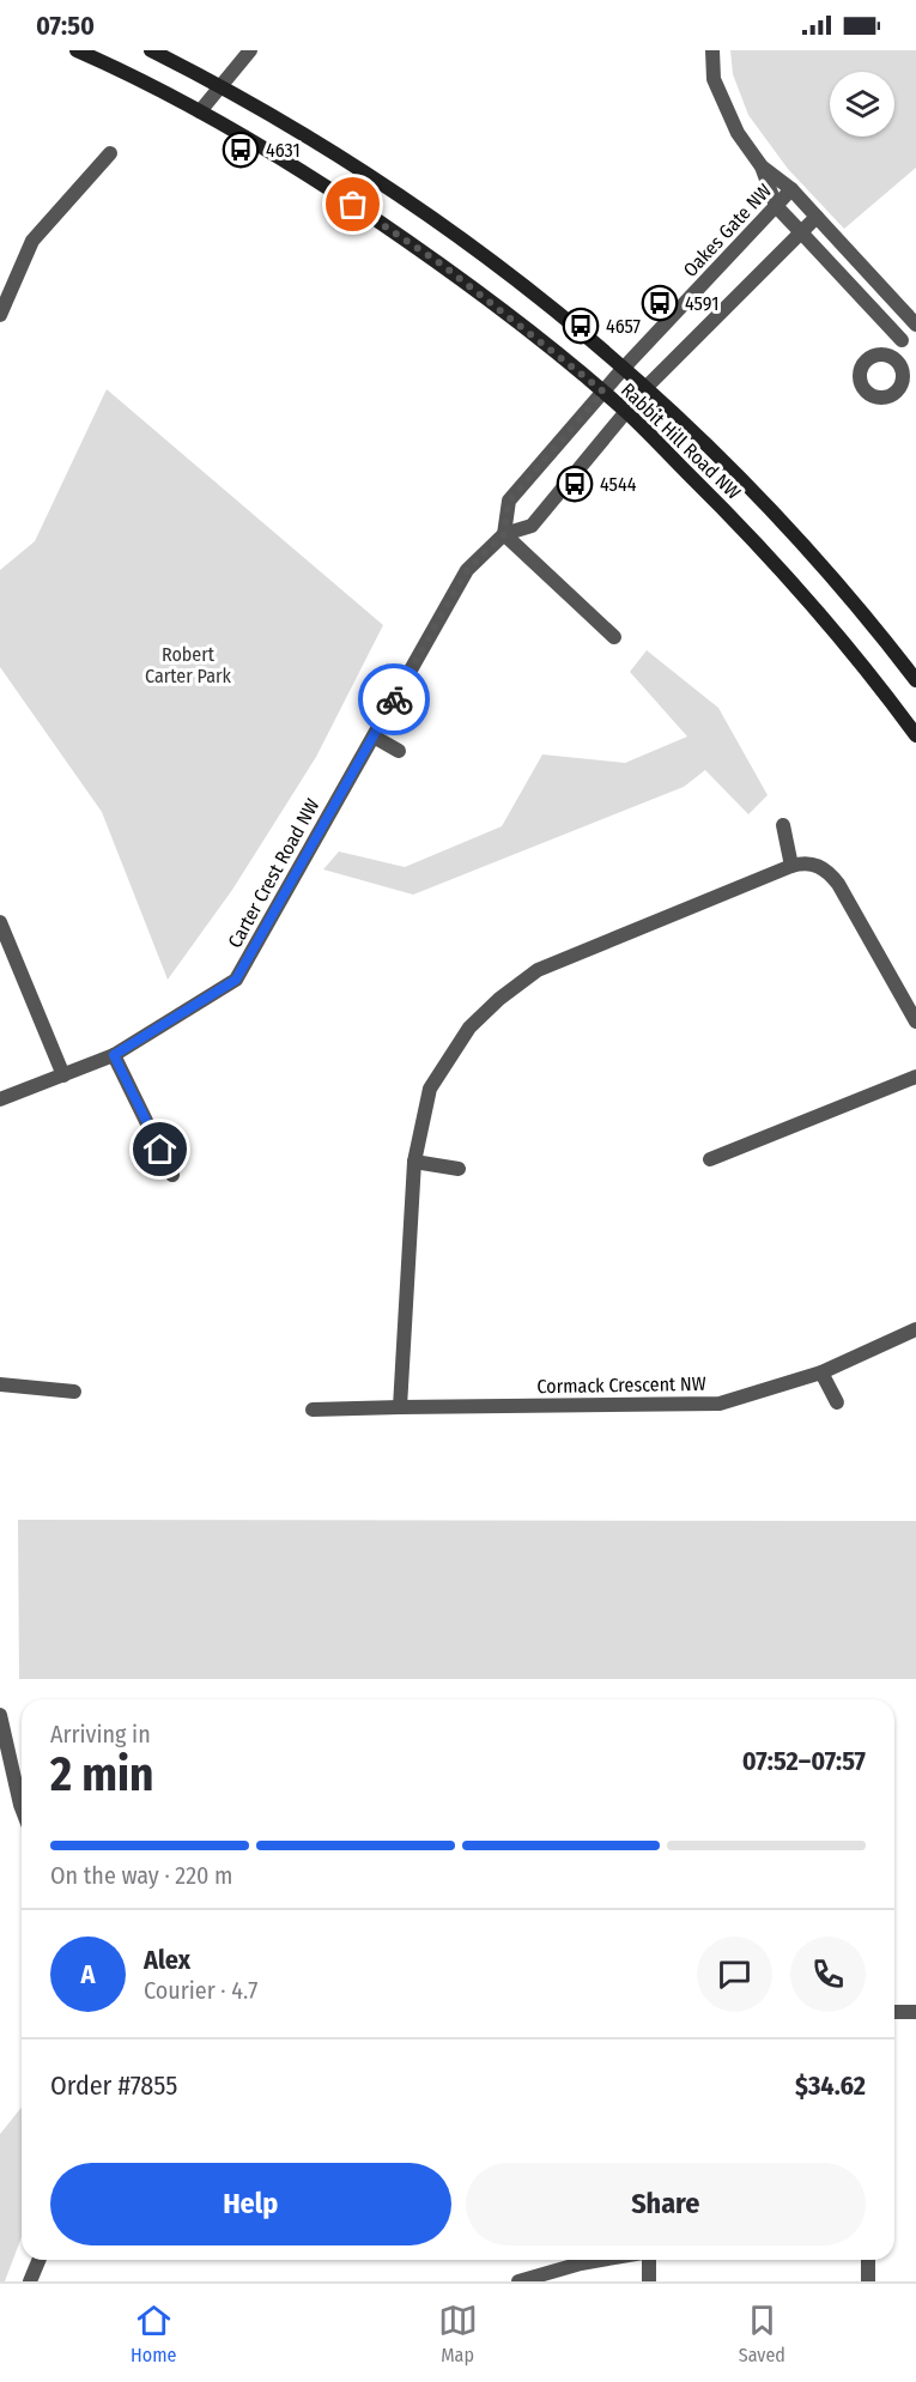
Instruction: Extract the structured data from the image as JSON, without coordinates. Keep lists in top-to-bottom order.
{
  "streets": {
    "main road": ["Rabbit Hill Road NW"],
    "street": ["Oakes Gate NW", "Carter Crest Road NW", "Cormack Crescent NW"]
  },
  "crossings": [
    ["Oakes Gate NW", "Rabbit Hill Road NW"],
    ["Rabbit Hill Road NW", "Carter Crest Road NW"]
  ],
  "parks": ["Robert Carter Park"],
  "places": {
    "bus stop": [
      "4631",
      "4591",
      "4657",
      "4544"
    ]
  },
  "page": {
    "status": "07:50",
    "heading": ["2 min", "Arriving in", "07:52–07:57"],
    "panel": [
      "Alex",
      "Courier · 4.7",
      "Order #7855",
      "$34.62"
    ],
    "bar": "On the way · 220 m",
    "round": "A",
    "buttons": ["Help", "Share"],
    "tabs": ["Home", "Map", "Saved"]
  }
}
